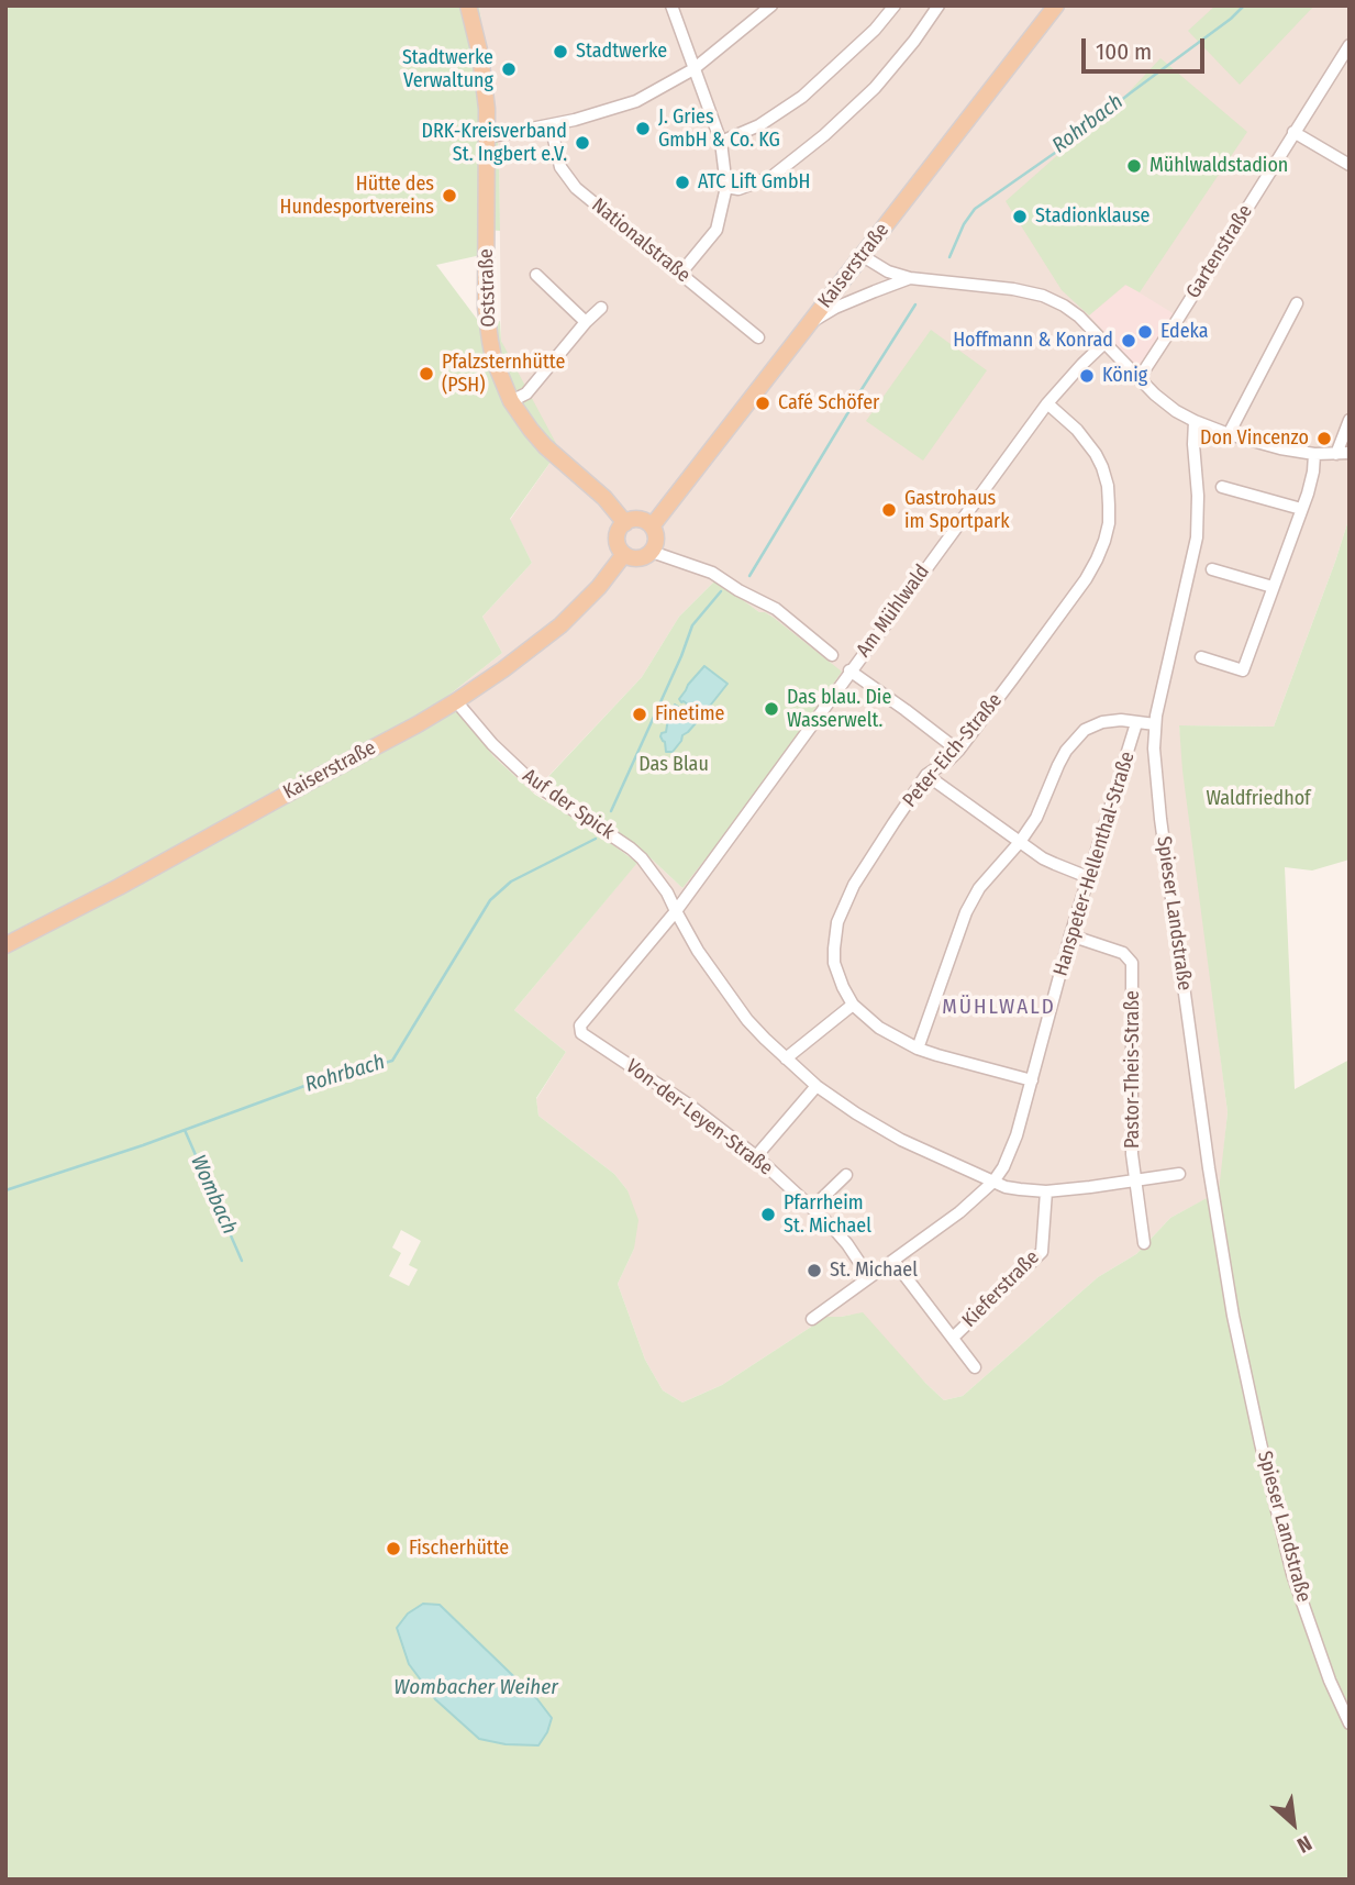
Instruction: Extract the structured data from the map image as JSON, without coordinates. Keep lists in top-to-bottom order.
{
  "streets": {
    "main road": ["Kaiserstraße", "Oststraße"],
    "street": [
      "Nationalstraße",
      "Gartenstraße",
      "Am Mühlwald",
      "Peter-Eich-Straße",
      "Auf der Spick",
      "Hanspeter-Hellenthal-Straße",
      "Spieser Landstraße",
      "Pastor-Theis-Straße",
      "Von-der-Leyen-Straße",
      "Kieferstraße"
    ]
  },
  "crossings": [
    ["Kaiserstraße", "Oststraße"],
    ["Kaiserstraße", "Auf der Spick"],
    ["Am Mühlwald", "Peter-Eich-Straße"],
    ["Am Mühlwald", "Auf der Spick"],
    ["Am Mühlwald", "Von-der-Leyen-Straße"],
    ["Peter-Eich-Straße", "Hanspeter-Hellenthal-Straße"],
    ["Auf der Spick", "Hanspeter-Hellenthal-Straße"],
    ["Auf der Spick", "Pastor-Theis-Straße"],
    ["Auf der Spick", "Kieferstraße"],
    ["Hanspeter-Hellenthal-Straße", "Pastor-Theis-Straße"],
    ["Hanspeter-Hellenthal-Straße", "Von-der-Leyen-Straße"]
  ],
  "districts": ["MÜHLWALD"],
  "water": ["Rohrbach", "Wombach", "Wombacher Weiher"],
  "parks": ["Das Blau", "Waldfriedhof"],
  "places": [
    "Stadtwerke",
    "Stadtwerke Verwaltung",
    "J. Gries GmbH & Co. KG",
    "DRK-Kreisverband St. Ingbert e.V.",
    "Mühlwaldstadion",
    "ATC Lift GmbH",
    "Hütte des Hundesportvereins",
    "Stadionklause",
    "Edeka",
    "Hoffmann & Konrad",
    "Pfalzsternhütte (PSH)",
    "König",
    "Café Schöfer",
    "Don Vincenzo",
    "Gastrohaus im Sportpark",
    "Das blau. Die Wasserwelt.",
    "Finetime",
    "Pfarrheim St. Michael",
    "St. Michael",
    "Fischerhütte"
  ],
  "scale_bar": "100 m",
  "north": "bottom right"
}
